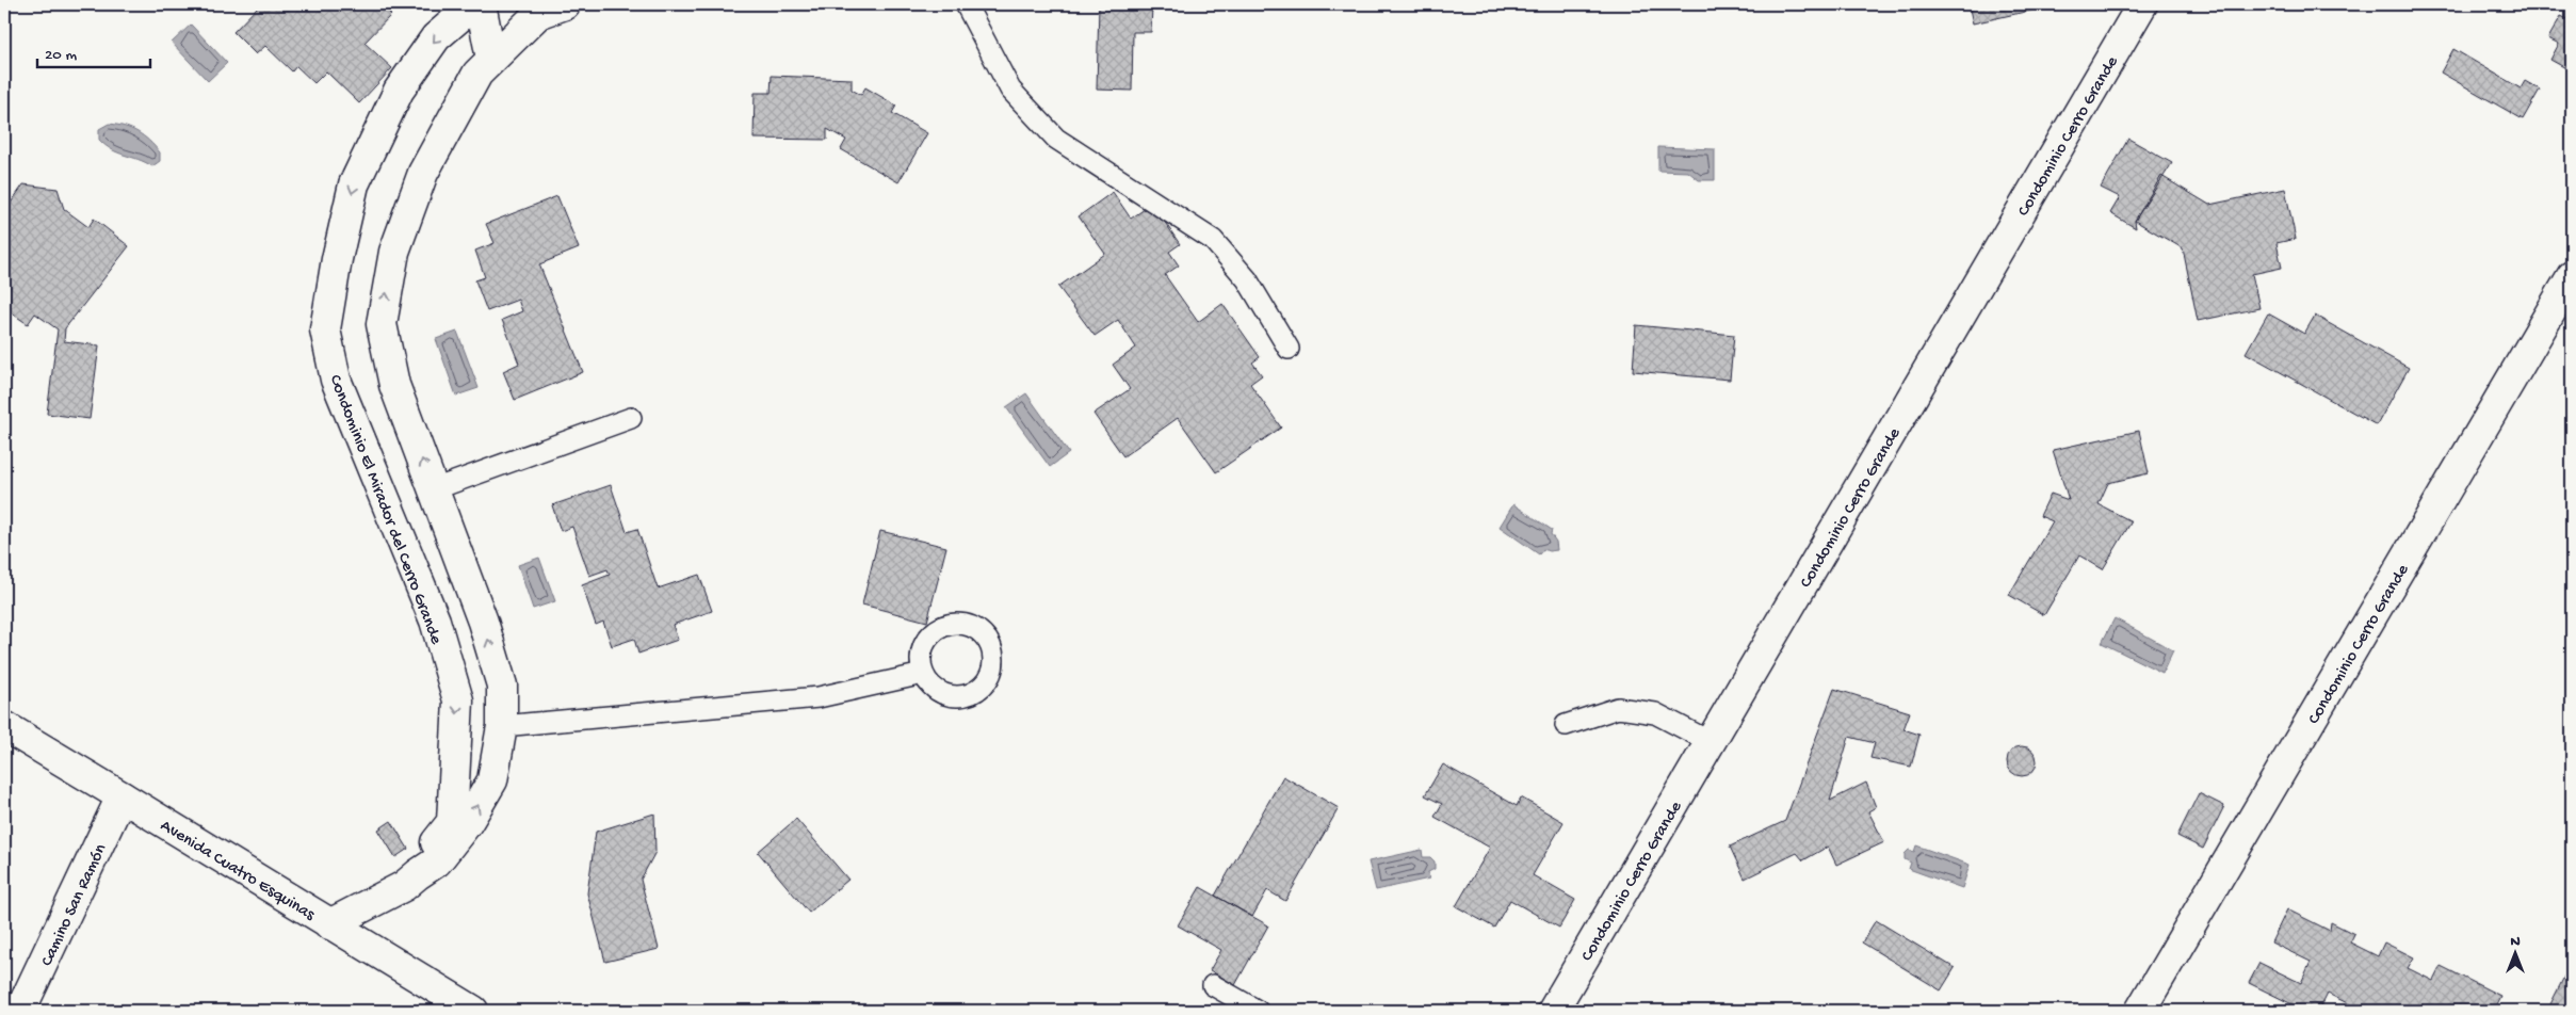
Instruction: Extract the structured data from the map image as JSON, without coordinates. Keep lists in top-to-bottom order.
{
  "streets": {
    "street": [
      "Condominio Cerro Grande",
      "Condominio El Mirador del Cerro Grande",
      "Avenida Cuatro Esquinas",
      "Camino San Ramón"
    ]
  },
  "crossings": [
    ["Condominio El Mirador del Cerro Grande", "Avenida Cuatro Esquinas"],
    ["Avenida Cuatro Esquinas", "Camino San Ramón"]
  ],
  "scale_bar": "20 m",
  "north": "top"
}
